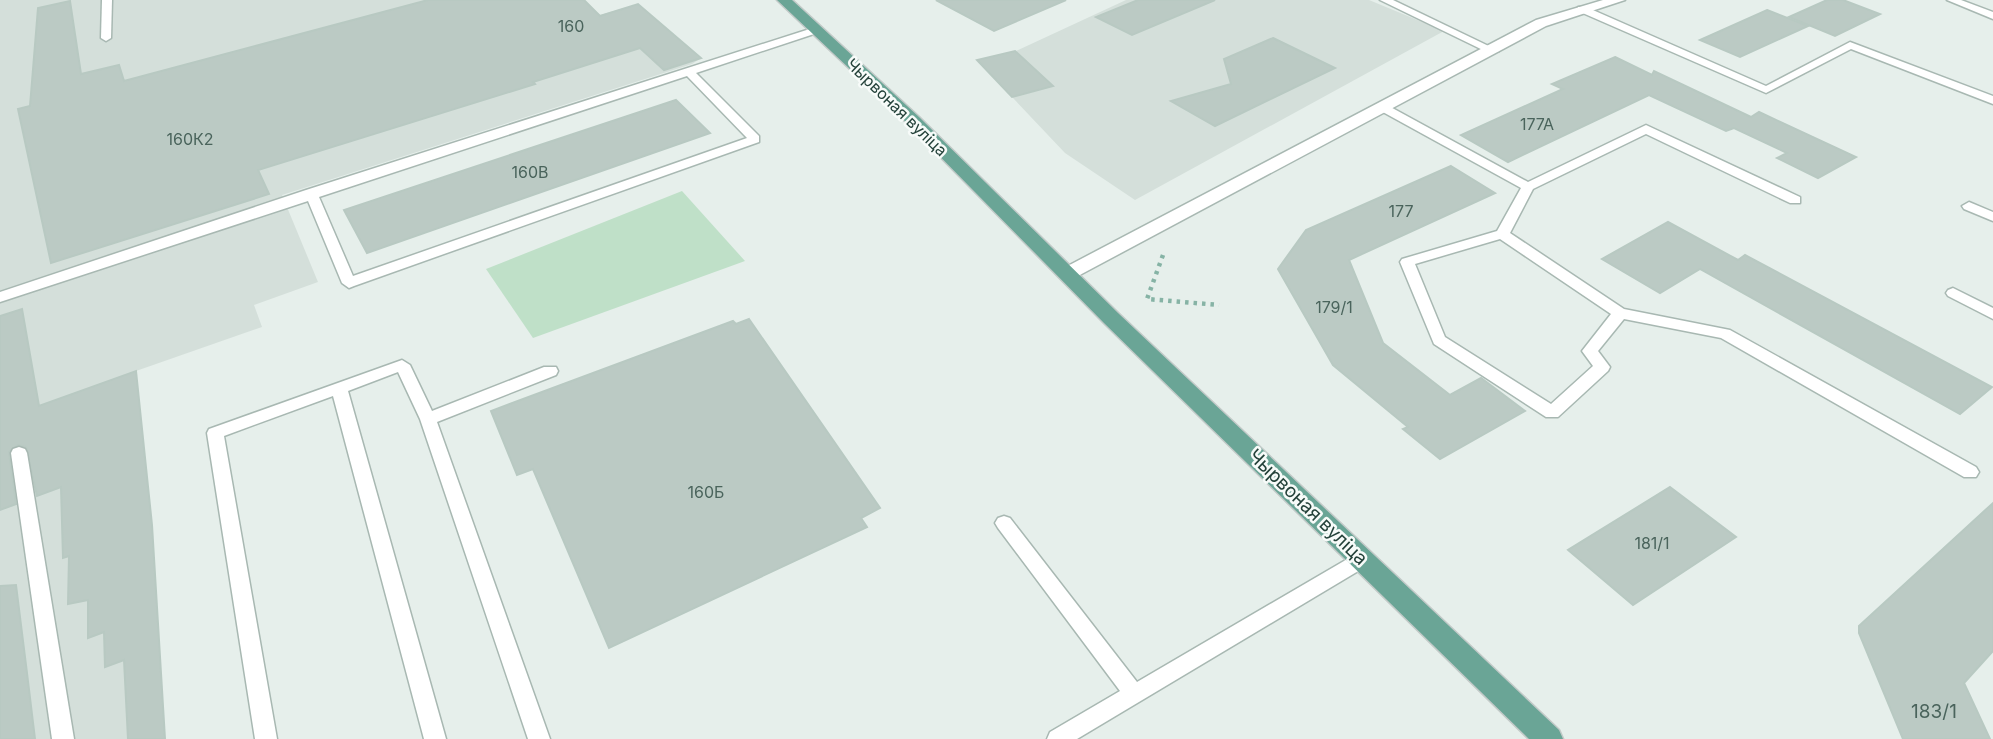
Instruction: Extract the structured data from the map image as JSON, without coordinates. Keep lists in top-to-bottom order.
{
  "streets": {
    "main road": ["Чырвоная вуліца"]
  },
  "house_numbers": [
    "160",
    "177А",
    "160К2",
    "160В",
    "177",
    "179/1",
    "160Б",
    "181/1",
    "183/1"
  ]
}
